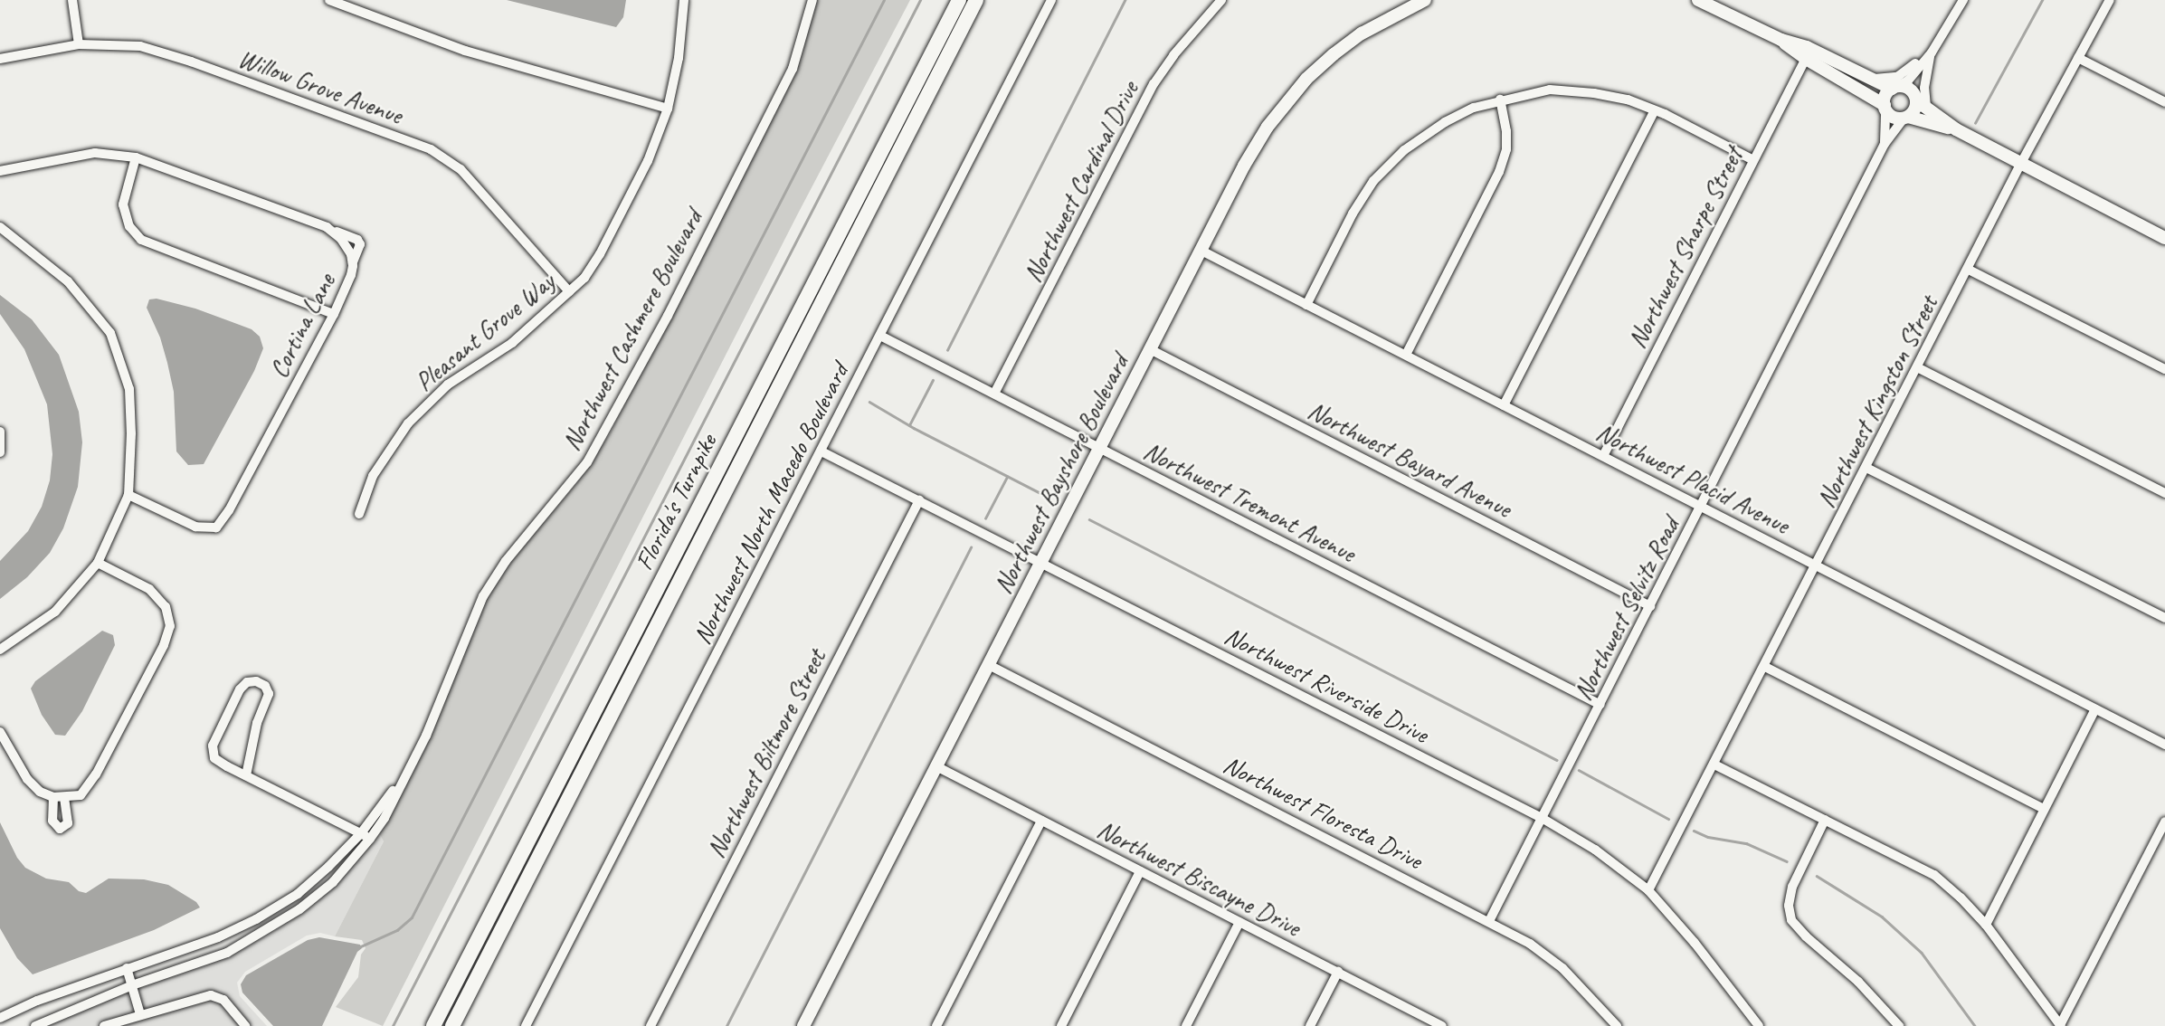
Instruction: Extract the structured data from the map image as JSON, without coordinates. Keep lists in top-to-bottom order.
{
  "streets": {
    "highway": ["Florida's Turnpike"],
    "main road": ["Northwest Bayshore Boulevard"],
    "street": [
      "Willow Grove Avenue",
      "Northwest Cardinal Drive",
      "Northwest Sharpe Street",
      "Cortina Lane",
      "Northwest Cashmere Boulevard",
      "Pleasant Grove Way",
      "Northwest Kingston Street",
      "Northwest Bayard Avenue",
      "Northwest Placid Avenue",
      "Northwest Tremont Avenue",
      "Northwest North Macedo Boulevard",
      "Northwest Selvitz Road",
      "Northwest Riverside Drive",
      "Northwest Biltmore Street",
      "Northwest Floresta Drive",
      "Northwest Biscayne Drive"
    ]
  },
  "crossings": [
    ["Willow Grove Avenue", "Pleasant Grove Way"],
    ["Northwest Cardinal Drive", "Northwest Tremont Avenue"],
    ["Northwest Sharpe Street", "Northwest Placid Avenue"],
    ["Northwest Kingston Street", "Northwest Placid Avenue"],
    ["Northwest Kingston Street", "Northwest Riverside Drive"],
    ["Northwest Bayard Avenue", "Northwest Bayshore Boulevard"],
    ["Northwest Bayard Avenue", "Northwest Selvitz Road"],
    ["Northwest Bayshore Boulevard", "Northwest Placid Avenue"],
    ["Northwest Bayshore Boulevard", "Northwest Tremont Avenue"],
    ["Northwest Bayshore Boulevard", "Northwest Riverside Drive"],
    ["Northwest Bayshore Boulevard", "Northwest Floresta Drive"],
    ["Northwest Bayshore Boulevard", "Northwest Biscayne Drive"],
    ["Northwest Placid Avenue", "Northwest Selvitz Road"],
    ["Northwest Tremont Avenue", "Northwest North Macedo Boulevard"],
    ["Northwest Tremont Avenue", "Northwest Selvitz Road"],
    ["Northwest North Macedo Boulevard", "Northwest Riverside Drive"],
    ["Northwest Selvitz Road", "Northwest Riverside Drive"],
    ["Northwest Selvitz Road", "Northwest Floresta Drive"],
    ["Northwest Riverside Drive", "Northwest Biltmore Street"]
  ]
}
